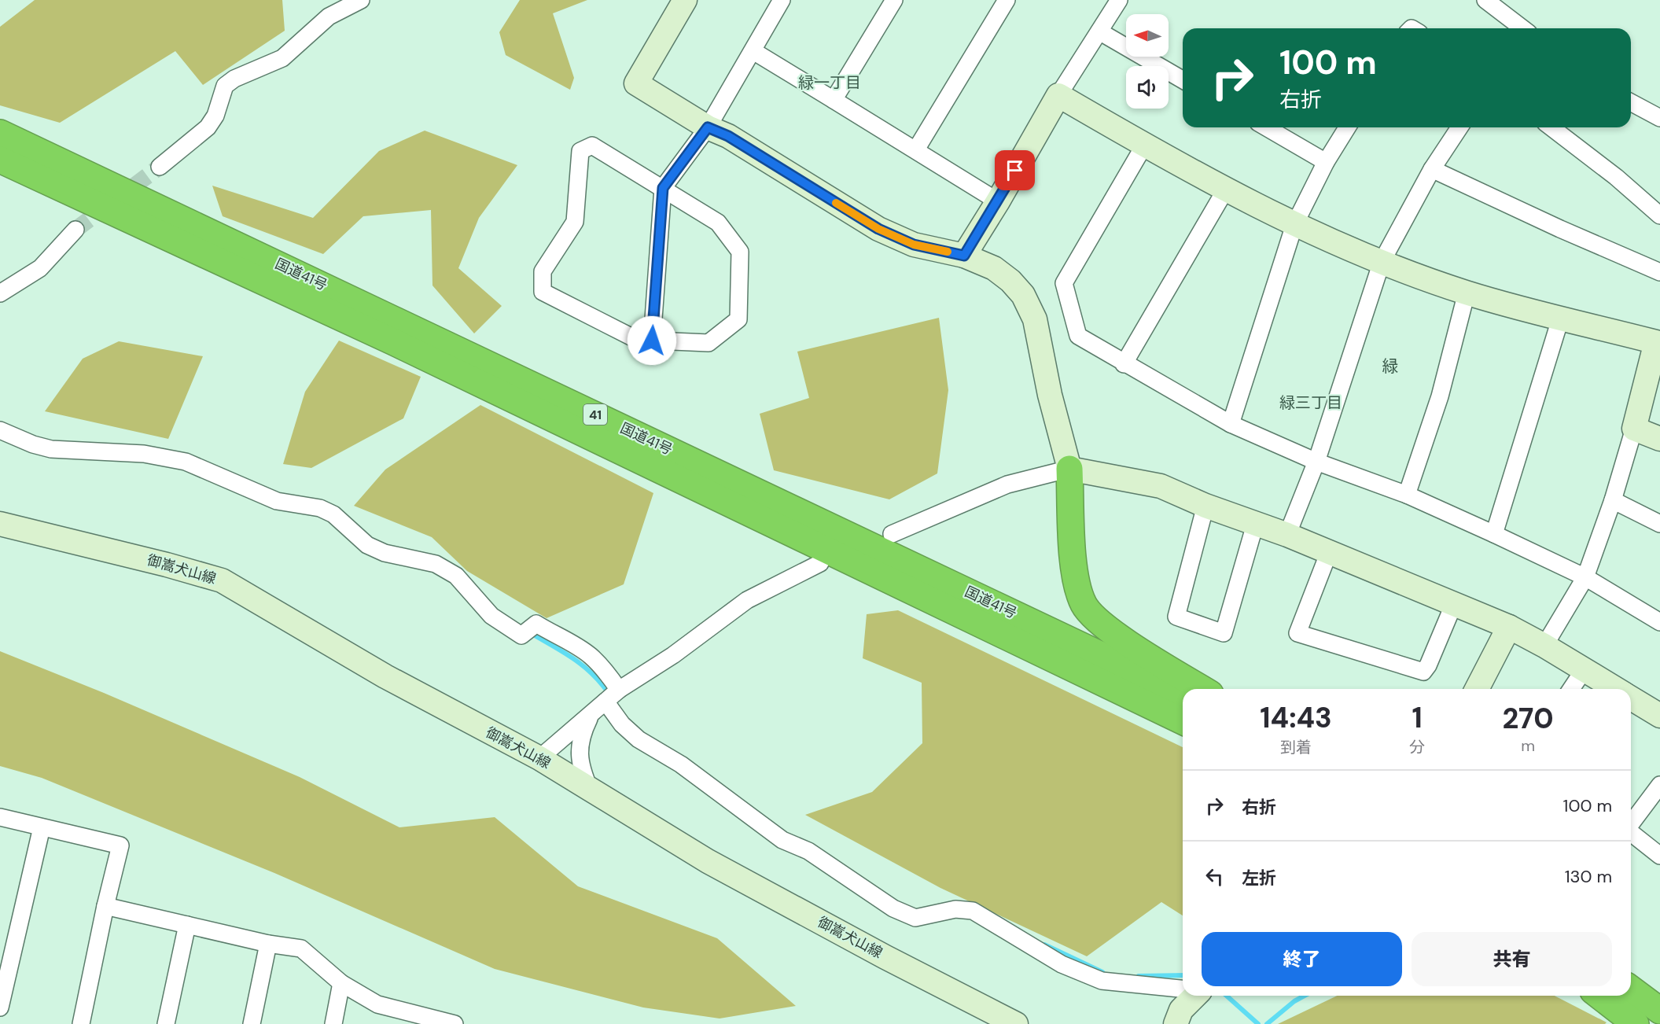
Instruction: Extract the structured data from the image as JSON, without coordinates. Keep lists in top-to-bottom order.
{
  "streets": {
    "highway": ["国道41号", "41"],
    "street": ["御嵩犬山線"]
  },
  "districts": ["緑一丁目", "緑", "緑三丁目"],
  "north": "left",
  "page": {
    "turn": ["100 m", "右折"],
    "eta": [
      "14:43",
      "到着",
      "1",
      "分",
      "270",
      "m"
    ],
    "list": [
      {
        "name": "右折",
        "value": "100 m"
      },
      {
        "name": "左折",
        "value": "130 m"
      }
    ],
    "buttons": ["終了", "共有"]
  }
}
